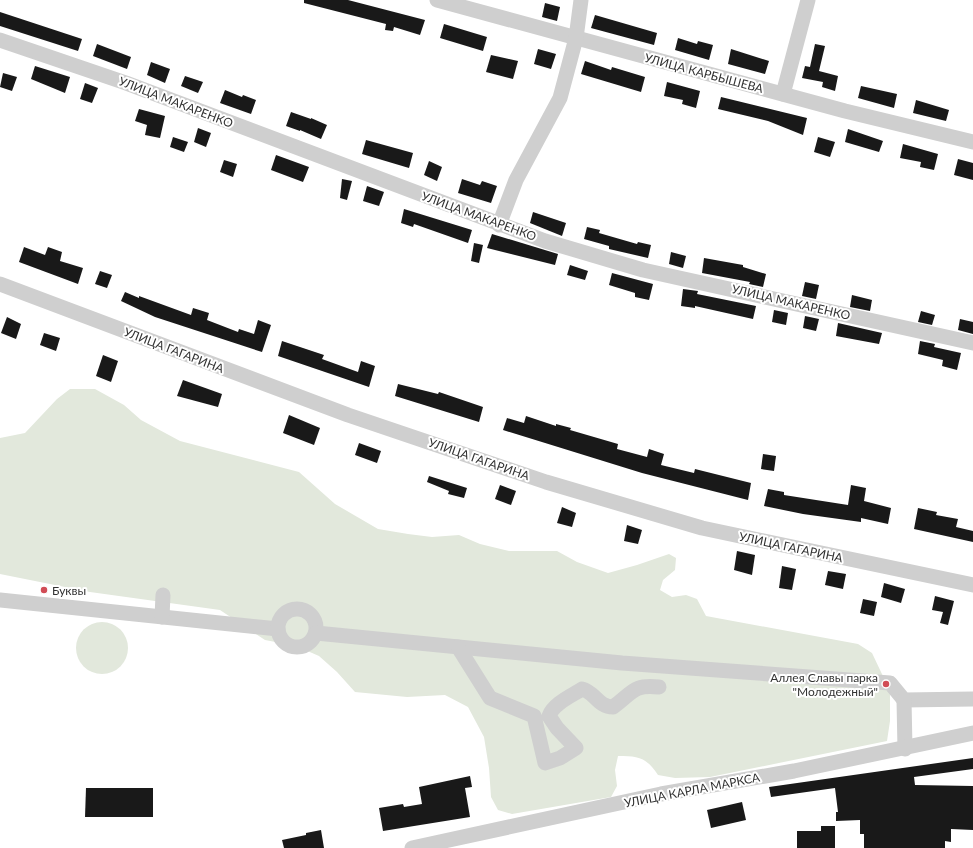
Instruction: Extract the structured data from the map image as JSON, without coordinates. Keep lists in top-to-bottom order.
{
  "streets": {
    "street": [
      "УЛИЦА КАРБЫШЕВА",
      "УЛИЦА МАКАРЕНКО",
      "УЛИЦА ГАГАРИНА",
      "УЛИЦА КАРЛА МАРКСА"
    ]
  },
  "places": ["Буквы", "Аллея Славы парка \"Молодежный\""]
}
